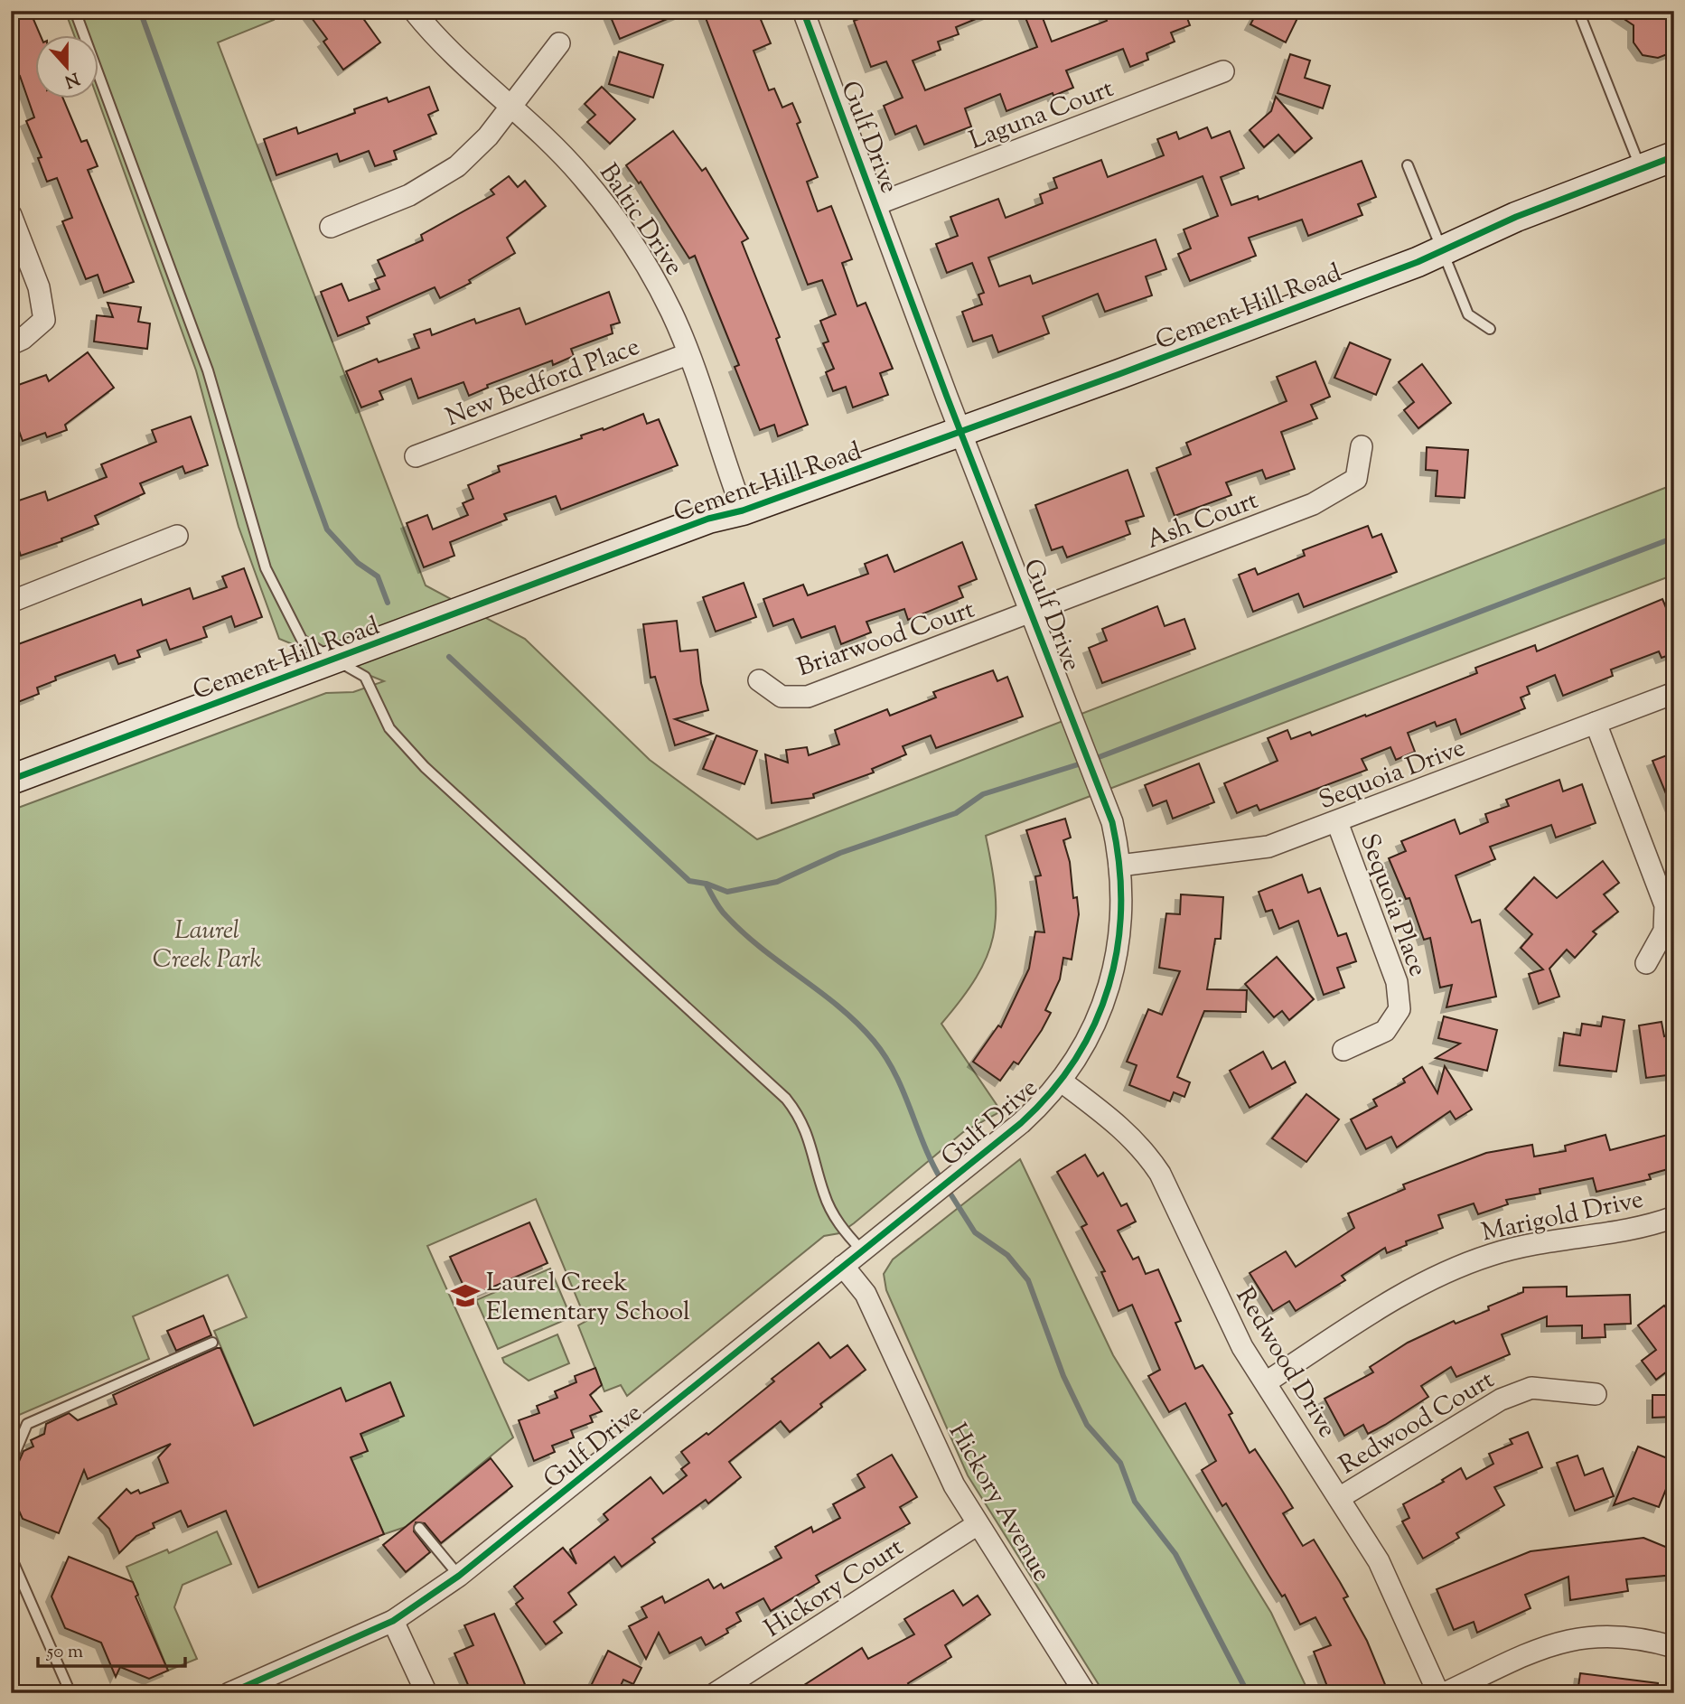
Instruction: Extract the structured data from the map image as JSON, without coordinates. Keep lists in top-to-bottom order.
{
  "streets": {
    "street": [
      "Laguna Court",
      "Gulf Drive",
      "Baltic Drive",
      "Cement Hill Road",
      "New Bedford Place",
      "Ash Court",
      "Briarwood Court",
      "Sequoia Drive",
      "Sequoia Place",
      "Marigold Drive",
      "Redwood Drive",
      "Redwood Court",
      "Hickory Avenue",
      "Hickory Court"
    ]
  },
  "crossings": [
    ["Laguna Court", "Gulf Drive"],
    ["Gulf Drive", "Cement Hill Road"],
    ["Gulf Drive", "Ash Court"],
    ["Gulf Drive", "Briarwood Court"],
    ["Gulf Drive", "Sequoia Drive"],
    ["Gulf Drive", "Redwood Drive"],
    ["Gulf Drive", "Hickory Avenue"],
    ["Baltic Drive", "Cement Hill Road"],
    ["Baltic Drive", "New Bedford Place"],
    ["Ash Court", "Briarwood Court"],
    ["Sequoia Drive", "Sequoia Place"],
    ["Marigold Drive", "Redwood Drive"],
    ["Redwood Drive", "Redwood Court"],
    ["Hickory Avenue", "Hickory Court"]
  ],
  "parks": ["Laurel Creek Park"],
  "places": {
    "school or university": ["Laurel Creek Elementary School"]
  },
  "scale_bar": "50 m",
  "north": "bottom"
}
